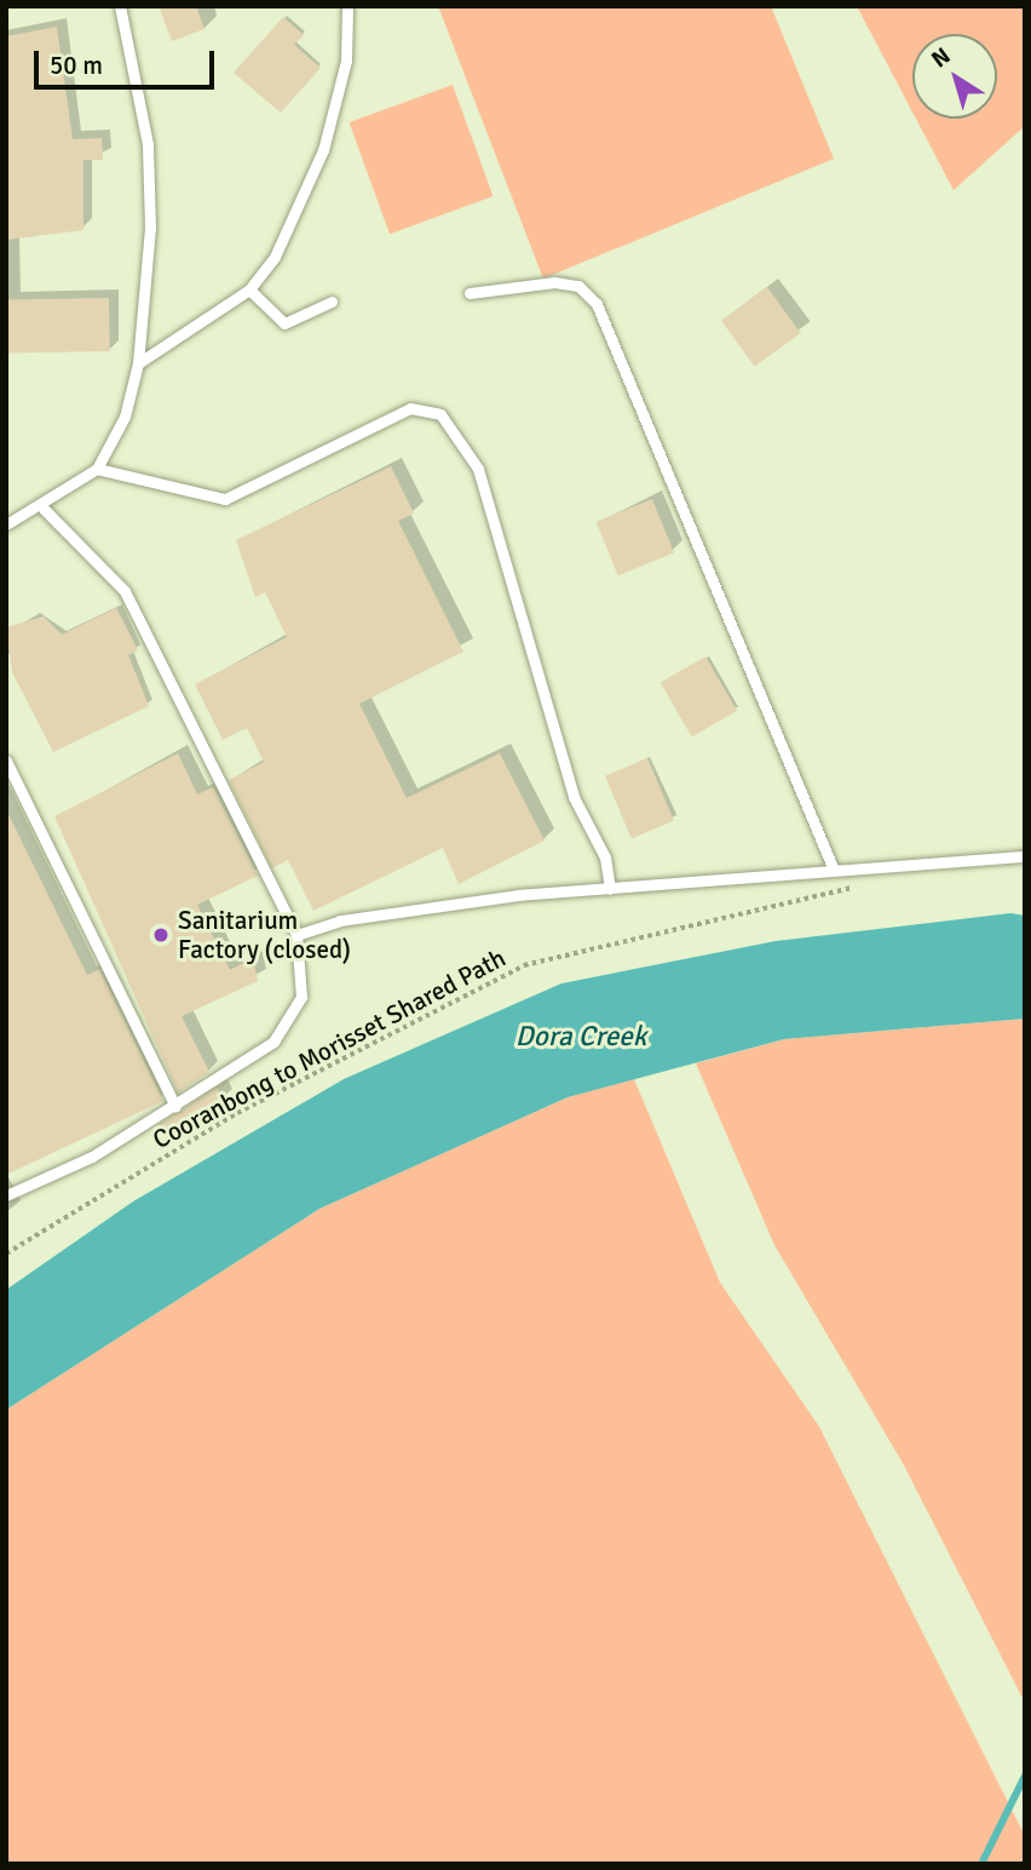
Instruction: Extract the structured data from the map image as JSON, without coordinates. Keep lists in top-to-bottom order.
{
  "streets": {
    "path": ["Cooranbong to Morisset Shared Path"]
  },
  "water": ["Dora Creek"],
  "places": ["Sanitarium Factory (closed)"],
  "scale_bar": "50 m",
  "north": "top left"
}
